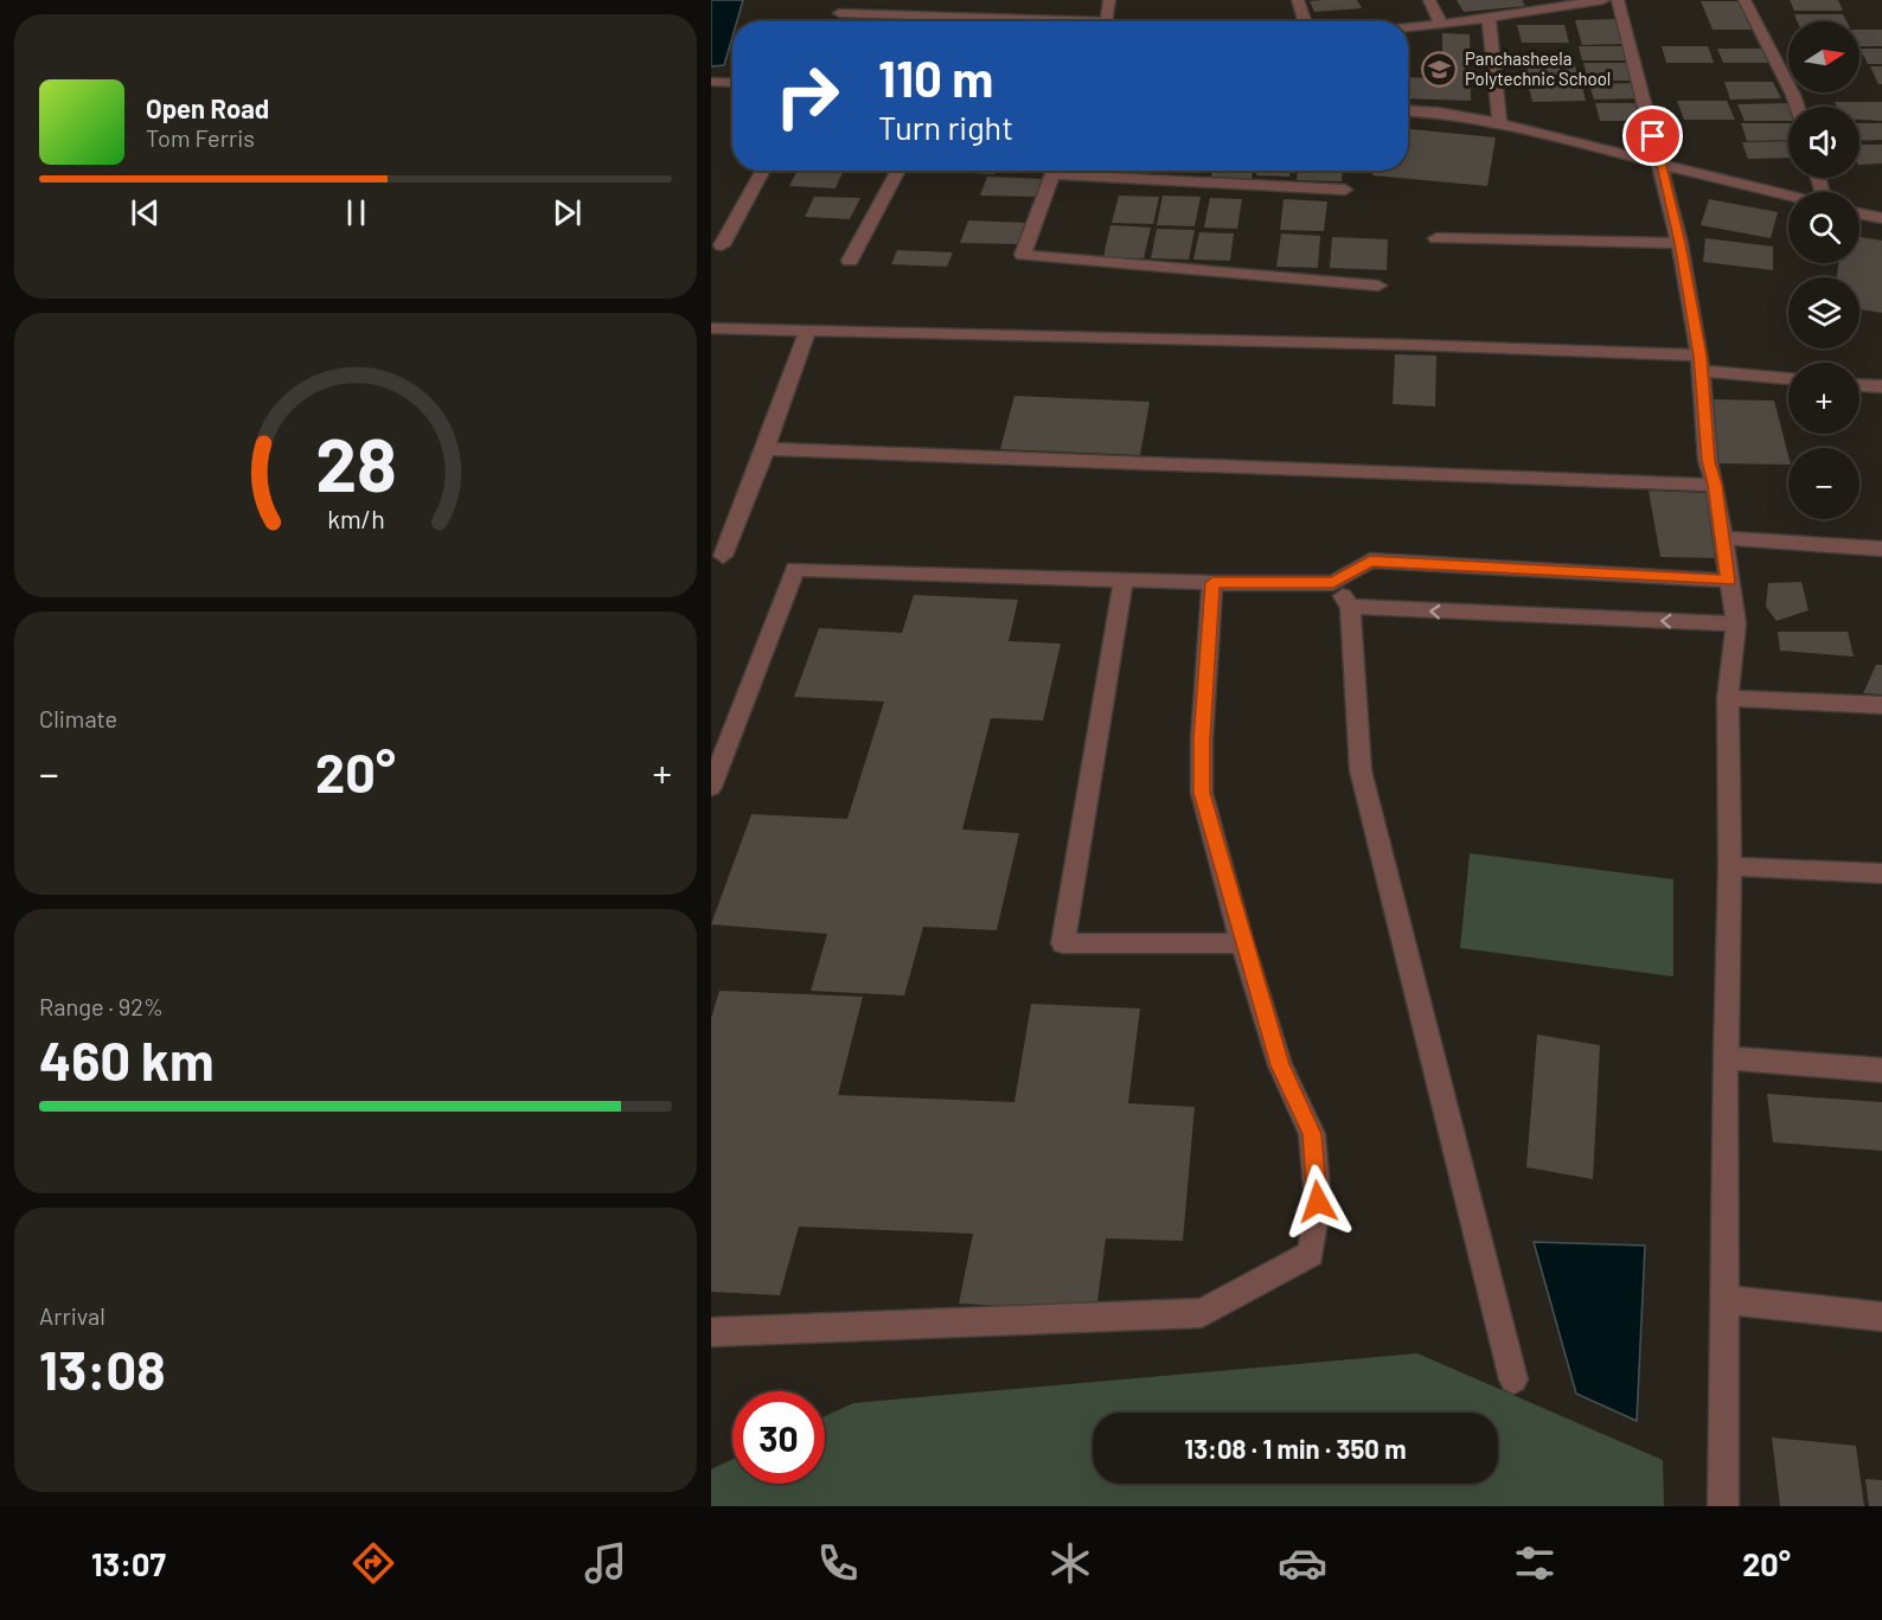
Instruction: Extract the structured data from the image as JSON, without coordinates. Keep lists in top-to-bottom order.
{
  "places": {
    "school or university": ["Panchasheela Polytechnic School"]
  },
  "north": "right",
  "page": {
    "map_buttons": ["+", "−"],
    "turn": ["110 m", "Turn right"],
    "song": ["Open Road", "Tom Ferris"],
    "tile": [
      "Climate",
      ["Range · 92%", "460 km"],
      ["Arrival", "13:08"]
    ],
    "heat": ["−", "20°", "+"],
    "limit": "30",
    "trip": "13:08 · 1 min · 350 m",
    "tabs": ["13:07", "20°"],
    "gauge": ["28", "km/h"]
  }
}
